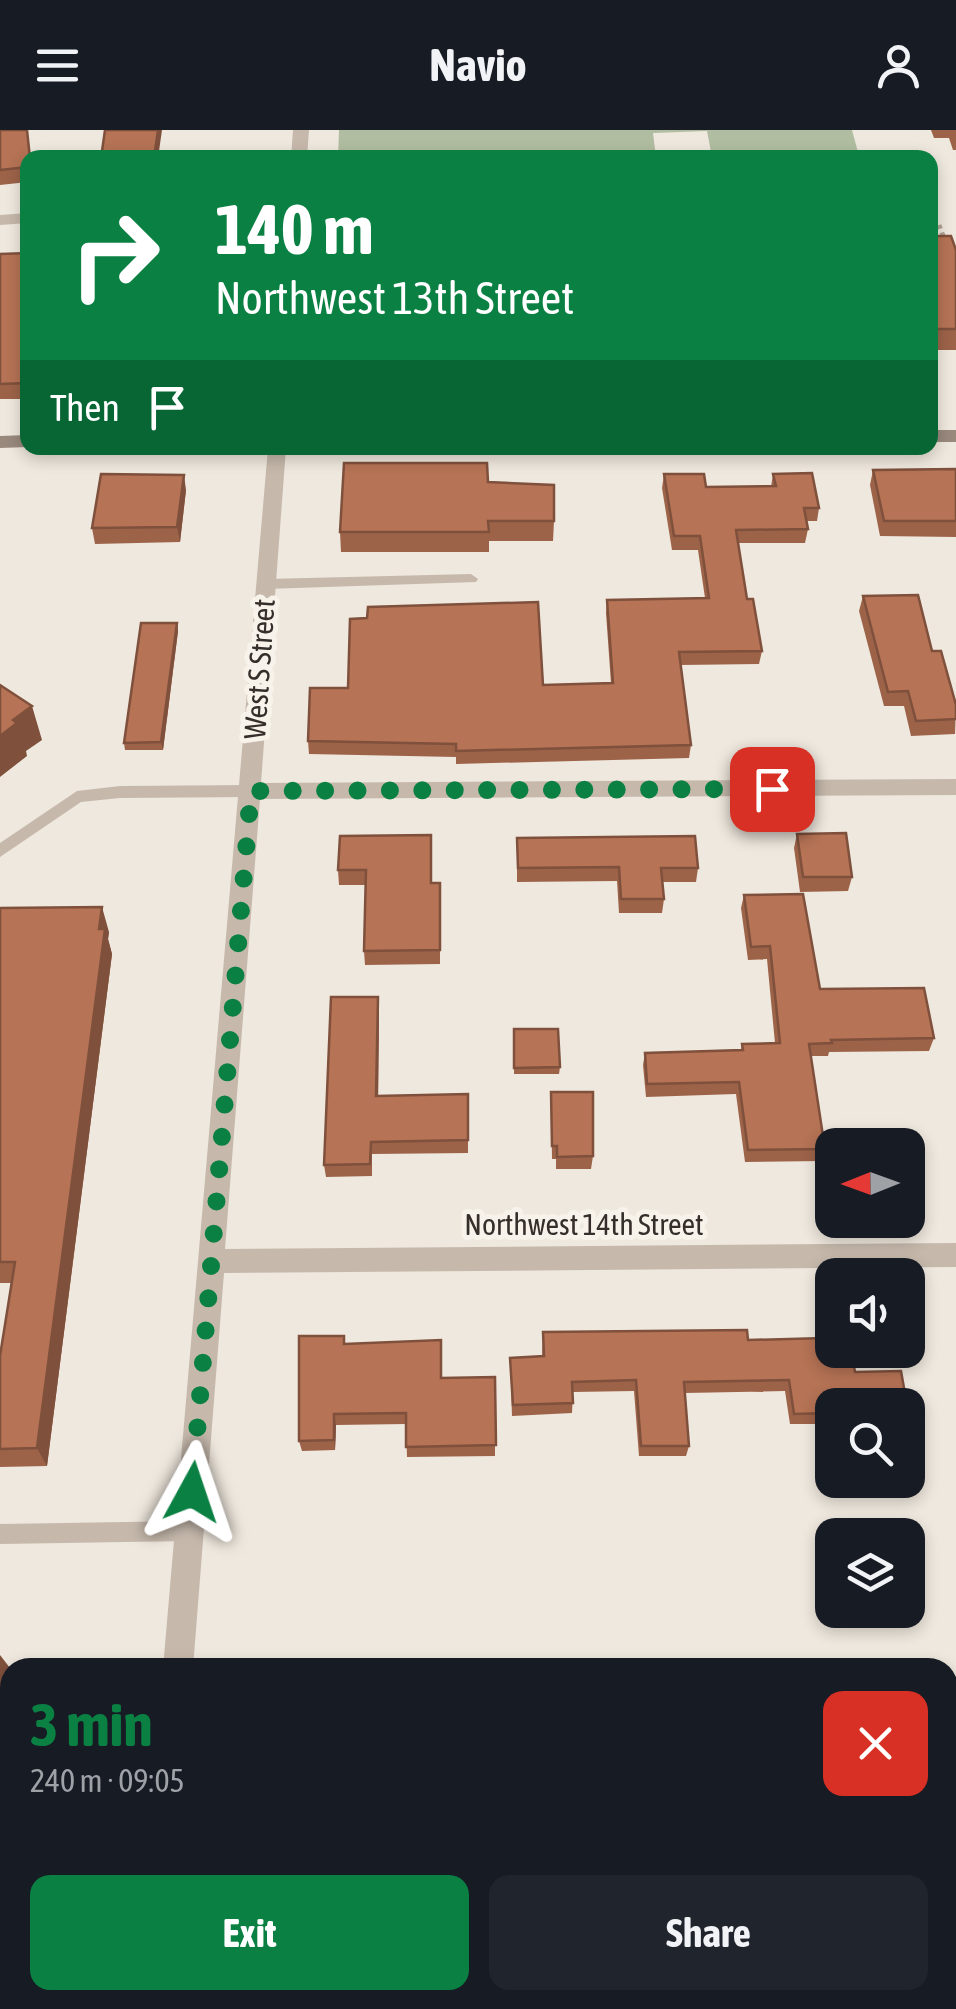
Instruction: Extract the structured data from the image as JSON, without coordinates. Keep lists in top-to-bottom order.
{
  "streets": {
    "street": ["West S Street", "Northwest 14th Street"]
  },
  "crossings": [
    ["West S Street", "Northwest 14th Street"]
  ],
  "north": "left",
  "page": {
    "header": "Navio",
    "turn": ["140 m", "Northwest 13th Street"],
    "then": "Then",
    "heading": ["3 min", "240 m · 09:05"],
    "buttons": ["Exit", "Share"]
  }
}
